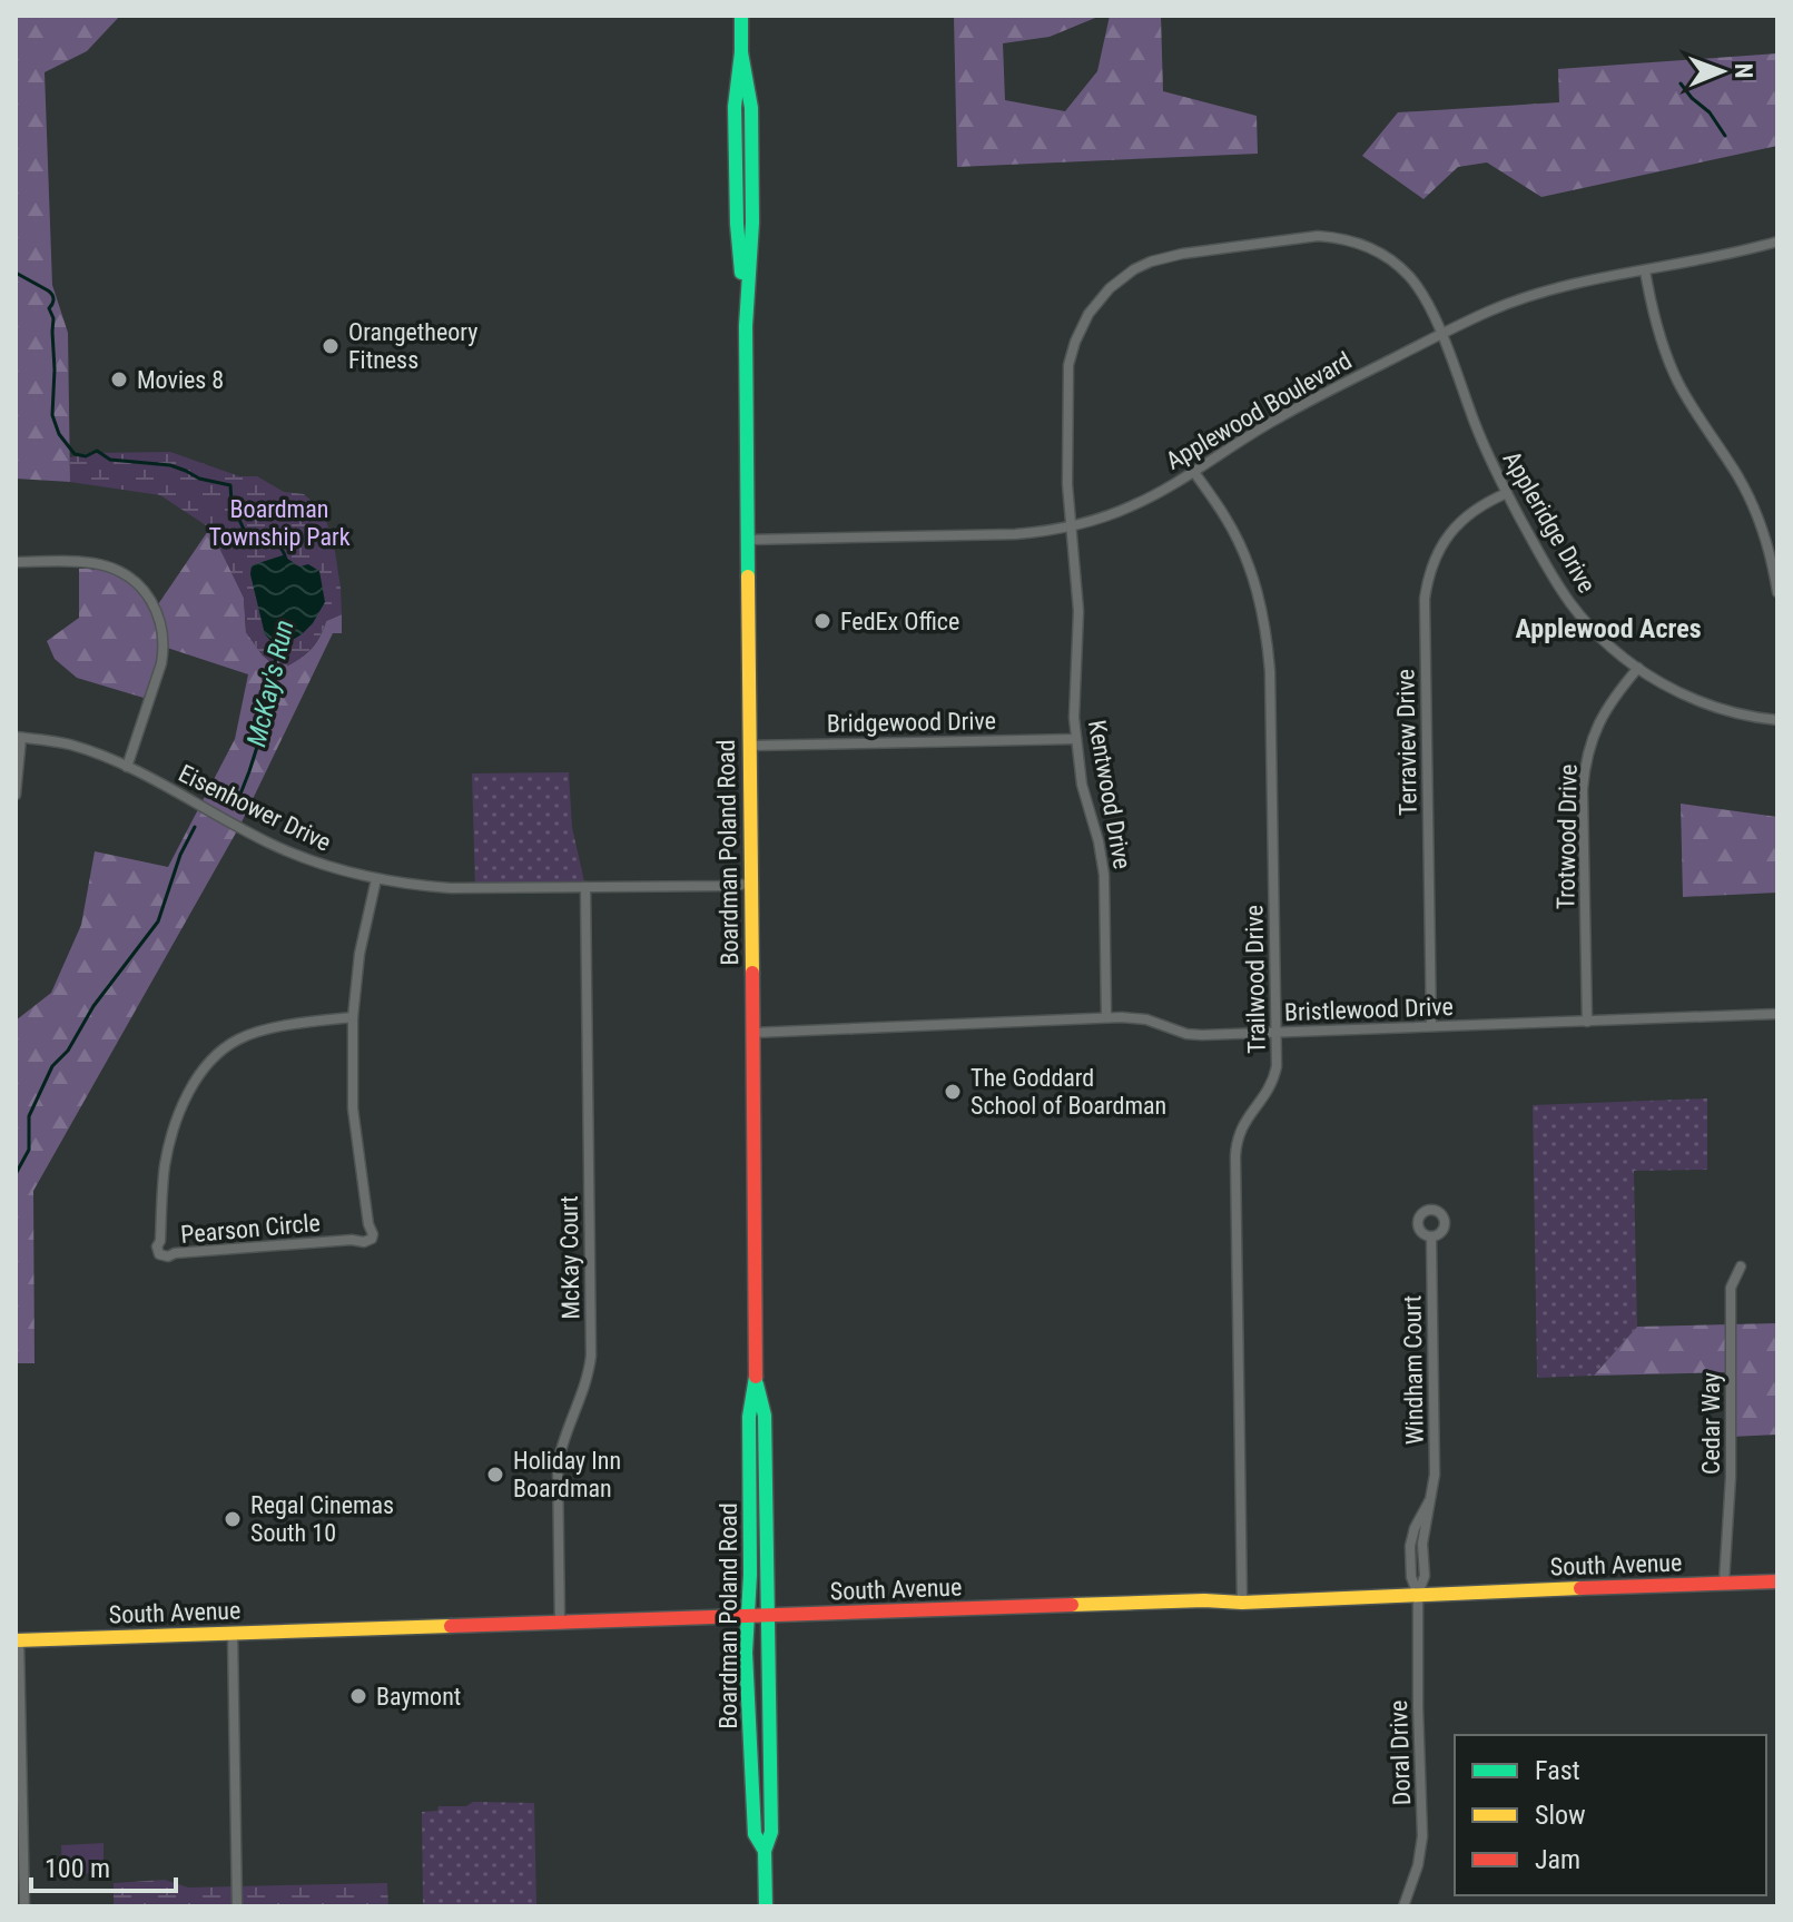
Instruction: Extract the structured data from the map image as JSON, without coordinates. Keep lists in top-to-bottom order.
{
  "streets": {
    "main road": ["Boardman Poland Road", "South Avenue"],
    "street": [
      "Applewood Boulevard",
      "Appleridge Drive",
      "Bridgewood Drive",
      "Terraview Drive",
      "Kentwood Drive",
      "Eisenhower Drive",
      "Trotwood Drive",
      "Trailwood Drive",
      "Bristlewood Drive",
      "Pearson Circle",
      "McKay Court",
      "Windham Court",
      "Cedar Way",
      "Doral Drive"
    ]
  },
  "crossings": [
    ["Applewood Boulevard", "Appleridge Drive"],
    ["Applewood Boulevard", "Kentwood Drive"],
    ["Applewood Boulevard", "Boardman Poland Road"],
    ["Applewood Boulevard", "Trailwood Drive"],
    ["Appleridge Drive", "Terraview Drive"],
    ["Appleridge Drive", "Kentwood Drive"],
    ["Appleridge Drive", "Trotwood Drive"],
    ["Bridgewood Drive", "Kentwood Drive"],
    ["Bridgewood Drive", "Boardman Poland Road"],
    ["Terraview Drive", "Bristlewood Drive"],
    ["Kentwood Drive", "Bristlewood Drive"],
    ["Eisenhower Drive", "Boardman Poland Road"],
    ["Eisenhower Drive", "Pearson Circle"],
    ["Eisenhower Drive", "McKay Court"],
    ["Trotwood Drive", "Bristlewood Drive"],
    ["Boardman Poland Road", "Bristlewood Drive"],
    ["Boardman Poland Road", "South Avenue"],
    ["Trailwood Drive", "Bristlewood Drive"],
    ["Trailwood Drive", "South Avenue"],
    ["McKay Court", "South Avenue"],
    ["Windham Court", "South Avenue"],
    ["Windham Court", "Doral Drive"],
    ["Cedar Way", "South Avenue"],
    ["South Avenue", "Doral Drive"]
  ],
  "districts": ["Applewood Acres"],
  "water": ["McKay's Run"],
  "parks": ["Boardman Township Park"],
  "places": [
    "Orangetheory Fitness",
    "Movies 8",
    "FedEx Office",
    "The Goddard School of Boardman",
    "Holiday Inn Boardman",
    "Regal Cinemas South 10",
    "Baymont"
  ],
  "legend": ["Fast", "Slow", "Jam"],
  "scale_bar": "100 m",
  "north": "right"
}
